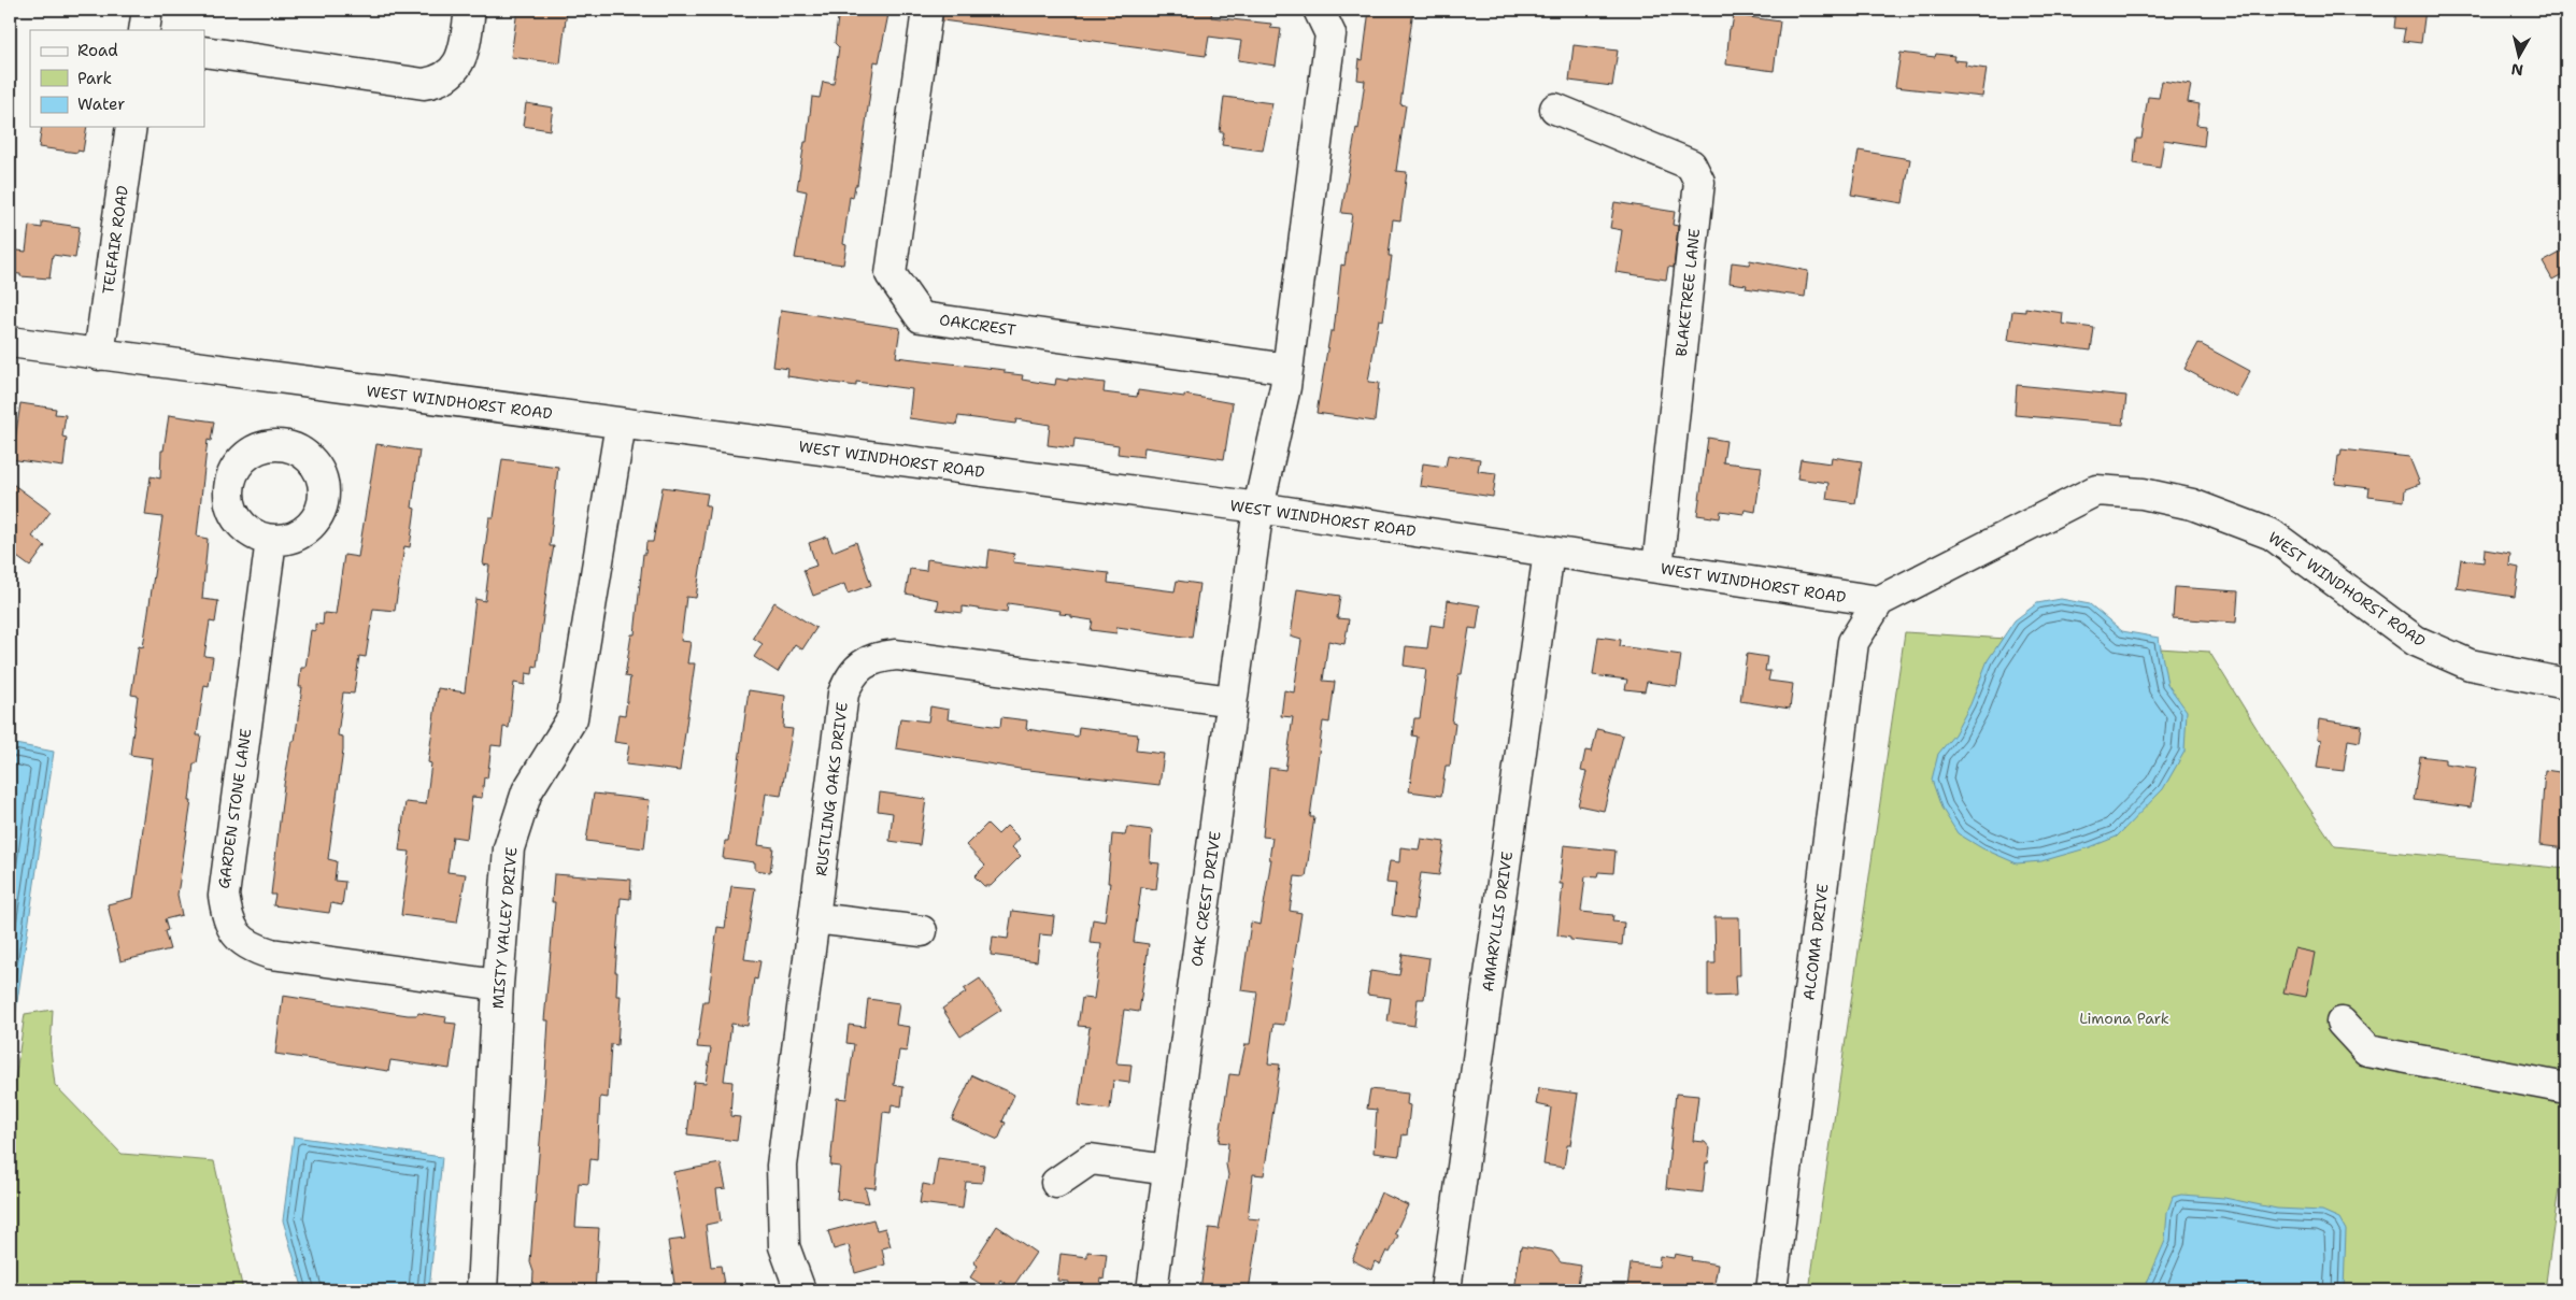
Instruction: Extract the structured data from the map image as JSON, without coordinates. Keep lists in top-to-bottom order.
{
  "streets": {
    "street": [
      "TELFAIR ROAD",
      "BLAKETREE LANE",
      "OAKCREST",
      "WEST WINDHORST ROAD",
      "RUSTLING OAKS DRIVE",
      "GARDEN STONE LANE",
      "OAK CREST DRIVE",
      "AMARYLLIS DRIVE",
      "MISTY VALLEY DRIVE",
      "ALCOMA DRIVE"
    ]
  },
  "crossings": [
    ["TELFAIR ROAD", "WEST WINDHORST ROAD"],
    ["BLAKETREE LANE", "WEST WINDHORST ROAD"],
    ["WEST WINDHORST ROAD", "OAK CREST DRIVE"],
    ["WEST WINDHORST ROAD", "AMARYLLIS DRIVE"],
    ["WEST WINDHORST ROAD", "MISTY VALLEY DRIVE"],
    ["WEST WINDHORST ROAD", "ALCOMA DRIVE"],
    ["RUSTLING OAKS DRIVE", "OAK CREST DRIVE"],
    ["GARDEN STONE LANE", "MISTY VALLEY DRIVE"]
  ],
  "parks": ["Limona Park"],
  "legend": ["Road", "Park", "Water"],
  "north": "bottom"
}
